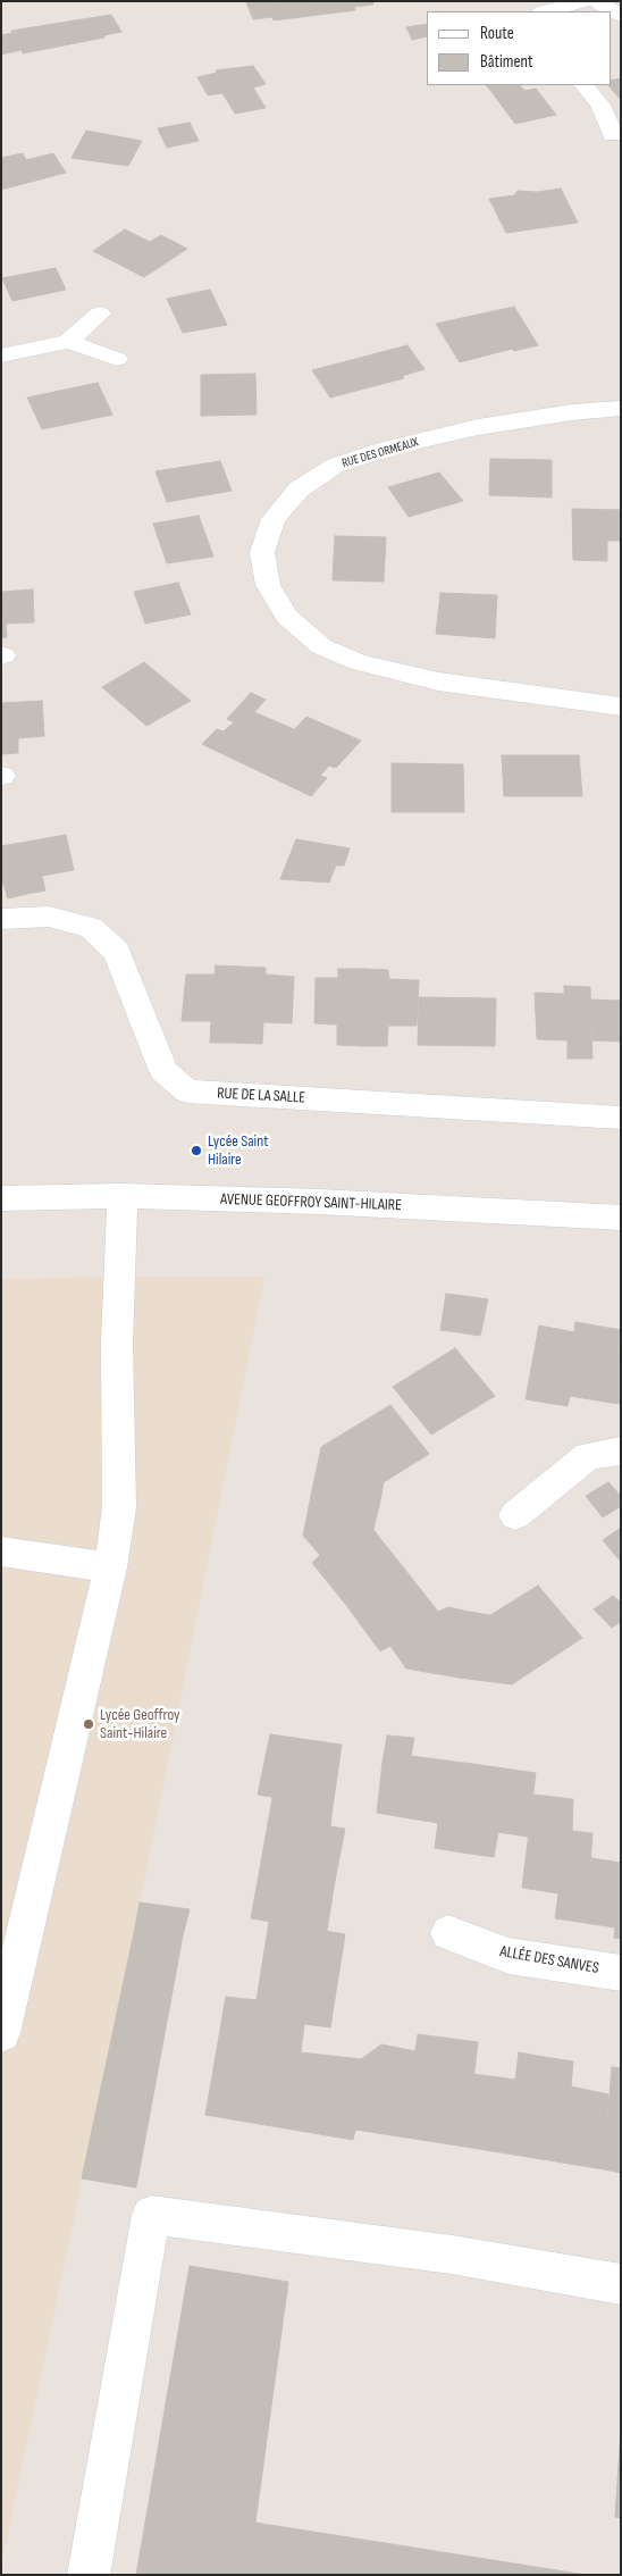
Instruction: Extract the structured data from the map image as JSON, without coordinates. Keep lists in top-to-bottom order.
{
  "streets": {
    "street": [
      "RUE DES ORMEAUX",
      "RUE DE LA SALLE",
      "AVENUE GEOFFROY SAINT-HILAIRE",
      "ALLÉE DES SANVES"
    ]
  },
  "places": ["Lycée Saint Hilaire", "Lycée Geoffroy Saint-Hilaire"],
  "legend": ["Route", "Bâtiment"]
}
